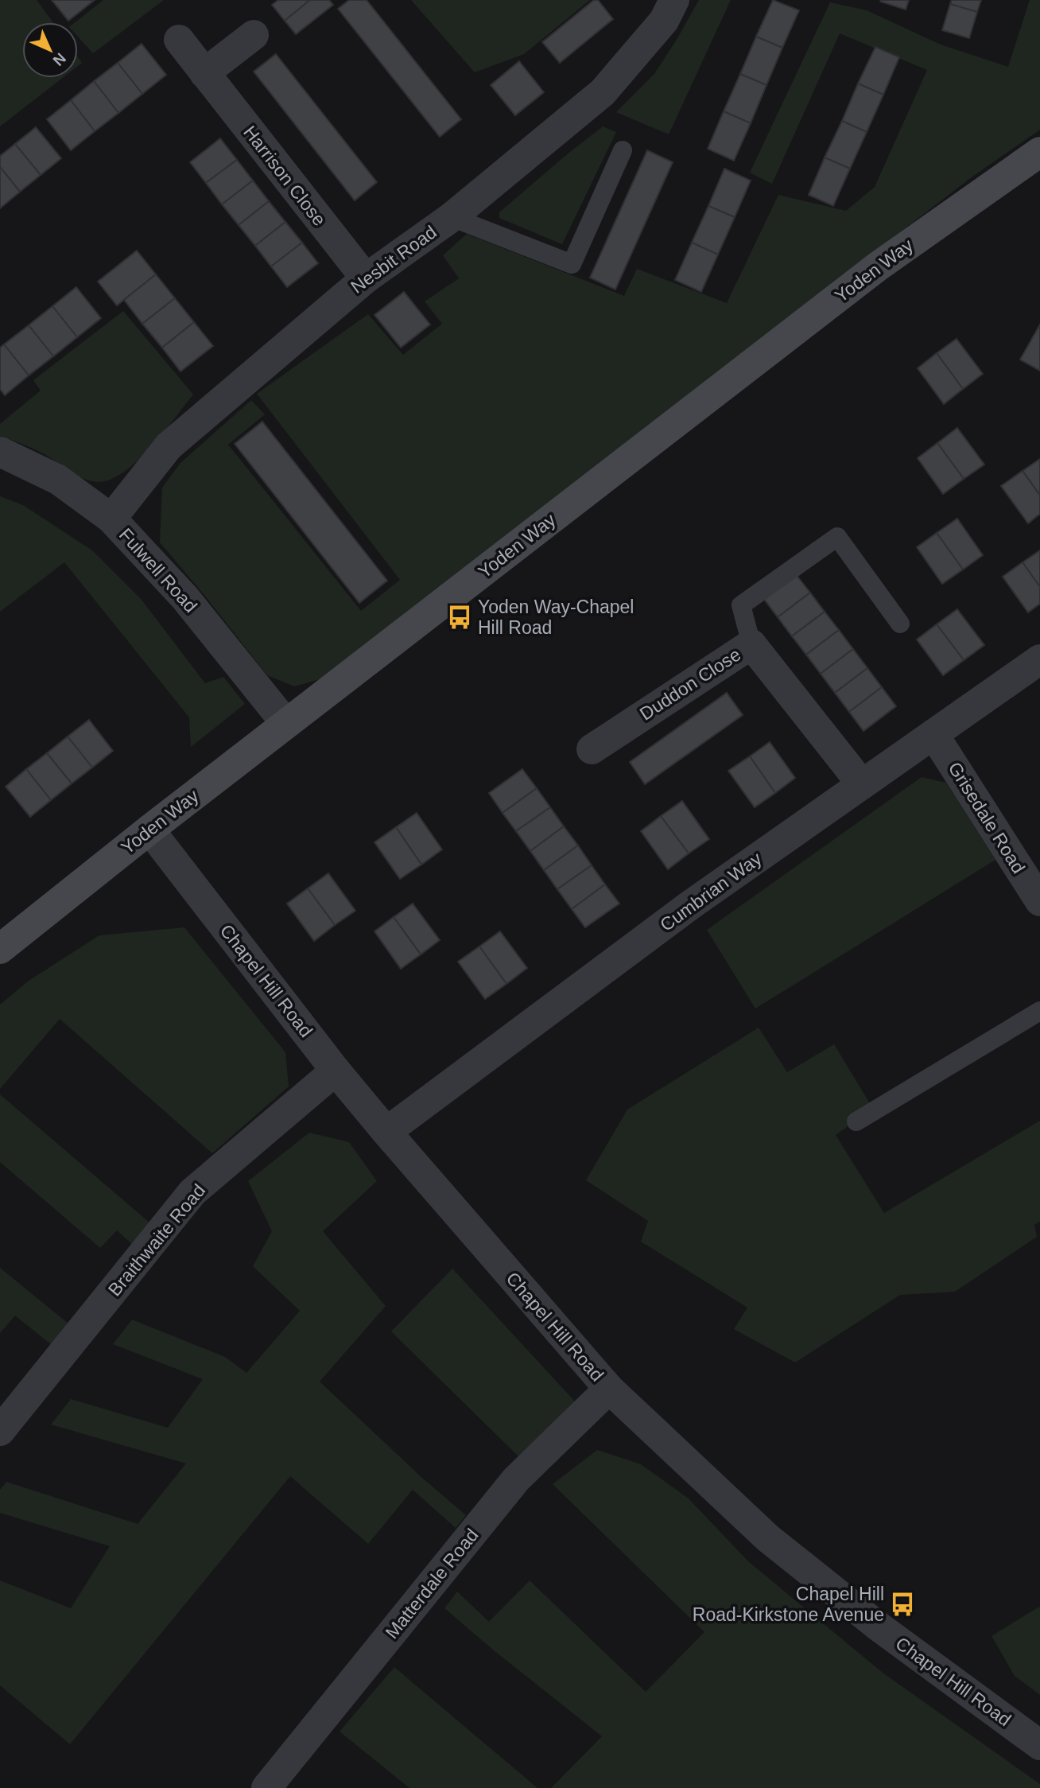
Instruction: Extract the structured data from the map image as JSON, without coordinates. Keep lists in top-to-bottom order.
{
  "streets": {
    "main road": ["Yoden Way"],
    "street": [
      "Harrison Close",
      "Nesbit Road",
      "Fulwell Road",
      "Duddon Close",
      "Grisedale Road",
      "Cumbrian Way",
      "Chapel Hill Road",
      "Braithwaite Road",
      "Matterdale Road"
    ]
  },
  "crossings": [
    ["Harrison Close", "Nesbit Road"],
    ["Nesbit Road", "Fulwell Road"],
    ["Yoden Way", "Fulwell Road"],
    ["Yoden Way", "Chapel Hill Road"],
    ["Duddon Close", "Cumbrian Way"],
    ["Grisedale Road", "Cumbrian Way"],
    ["Cumbrian Way", "Chapel Hill Road"],
    ["Chapel Hill Road", "Braithwaite Road"],
    ["Chapel Hill Road", "Matterdale Road"]
  ],
  "places": {
    "bus stop": ["Yoden Way-Chapel Hill Road", "Chapel Hill Road-Kirkstone Avenue"]
  },
  "north": "bottom right"
}
